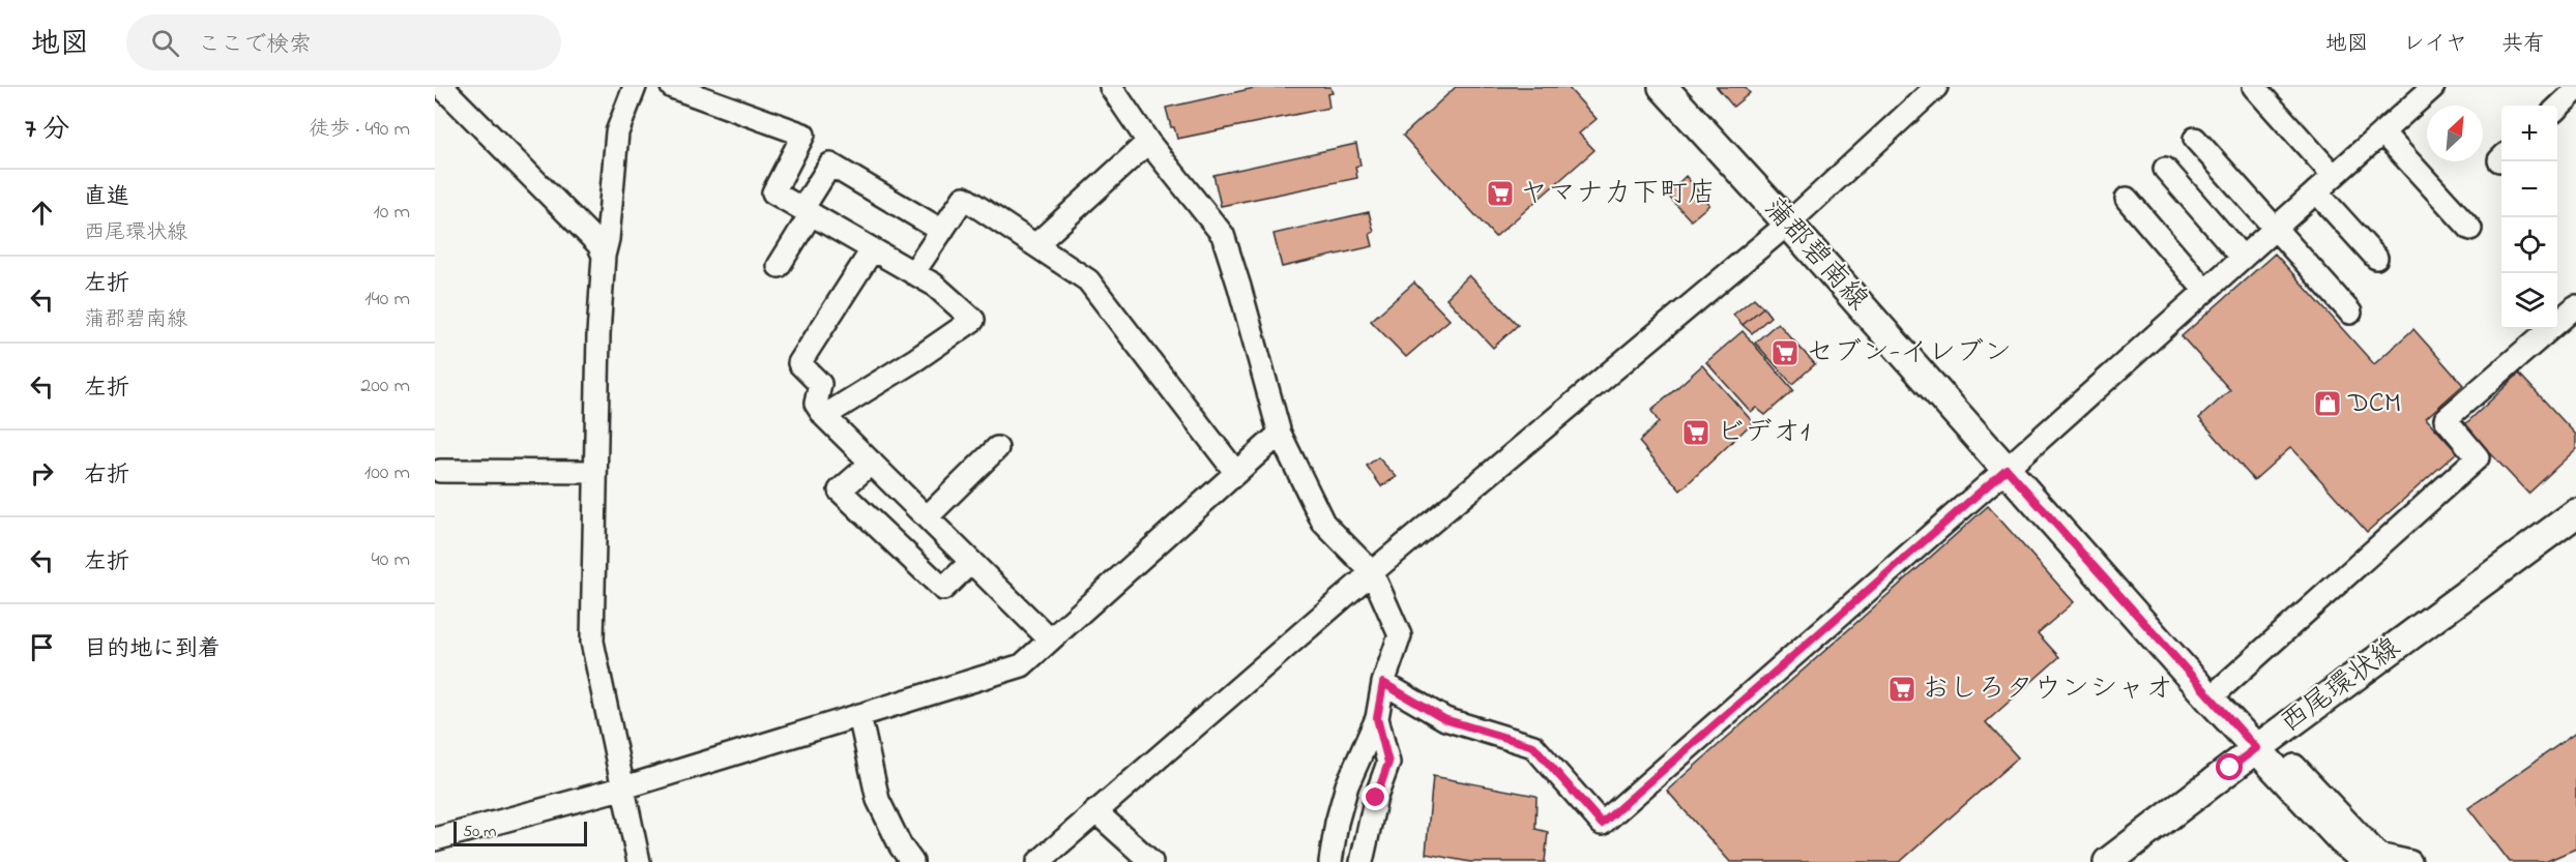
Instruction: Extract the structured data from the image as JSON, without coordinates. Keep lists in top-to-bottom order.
{
  "streets": {
    "main road": ["蒲郡碧南線", "西尾環状線"]
  },
  "crossings": [
    ["蒲郡碧南線", "西尾環状線"]
  ],
  "places": {
    "supermarket": [
      "ヤマナカ下町店",
      "セブン-イレブン",
      "ビデオ1",
      "おしろタウンシャオ"
    ],
    "shop": ["DCM"]
  },
  "scale_bar": "50 m",
  "north": "top right",
  "page": {
    "header": "地図",
    "search": "ここで検索",
    "nav": ["地図", "レイヤ", "共有"],
    "heading": ["7 分", "徒歩 · 490 m"],
    "map_buttons": ["+", "−"],
    "list": [
      ["直進", "西尾環状線", "10 m"],
      ["左折", "蒲郡碧南線", "140 m"],
      ["左折", "200 m"],
      ["右折", "100 m"],
      ["左折", "40 m"],
      "目的地に到着"
    ],
    "scale": "50 m"
  }
}
